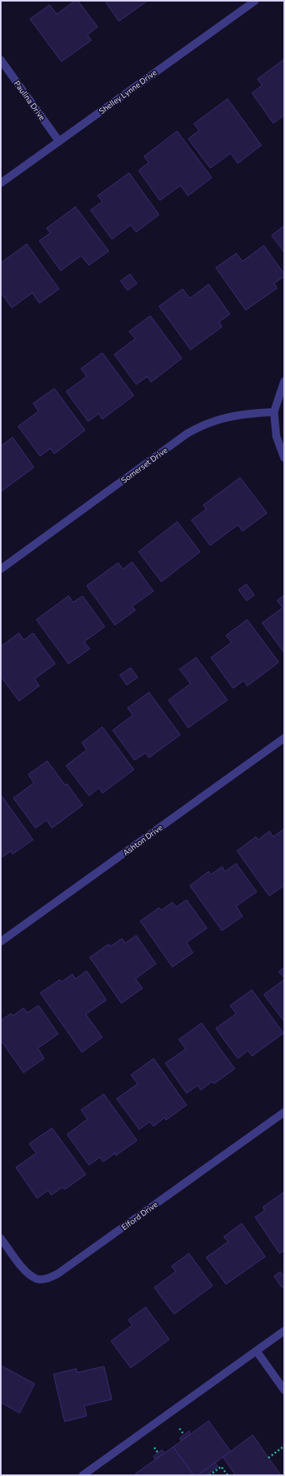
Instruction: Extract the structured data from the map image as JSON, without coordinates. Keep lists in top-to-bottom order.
{
  "streets": {
    "street": [
      "Shelley Lynne Drive",
      "Paulina Drive",
      "Somerset Drive",
      "Ashton Drive",
      "Elford Drive"
    ]
  },
  "crossings": [
    ["Shelley Lynne Drive", "Paulina Drive"]
  ]
}
